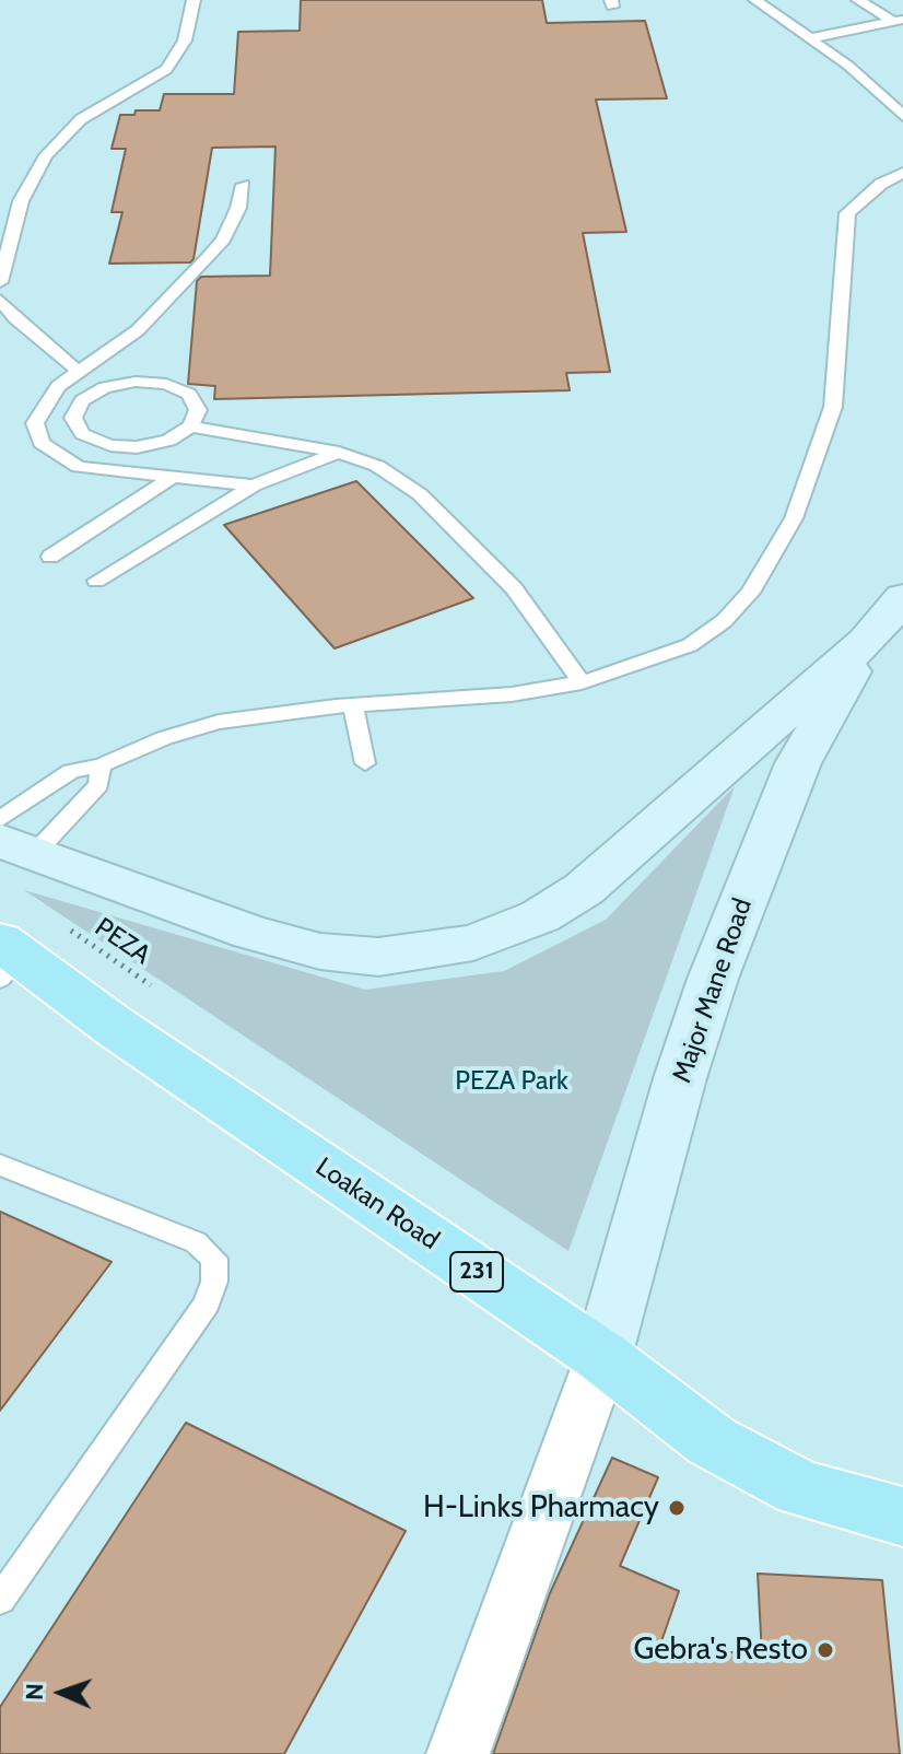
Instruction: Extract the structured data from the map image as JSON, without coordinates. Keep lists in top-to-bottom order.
{
  "streets": {
    "main road": ["Major Mane Road", "Loakan Road", "231"],
    "path": ["PEZA"]
  },
  "crossings": [
    ["Major Mane Road", "Loakan Road"]
  ],
  "parks": ["PEZA Park"],
  "places": ["H-Links Pharmacy", "Gebra's Resto"],
  "north": "left"
}
